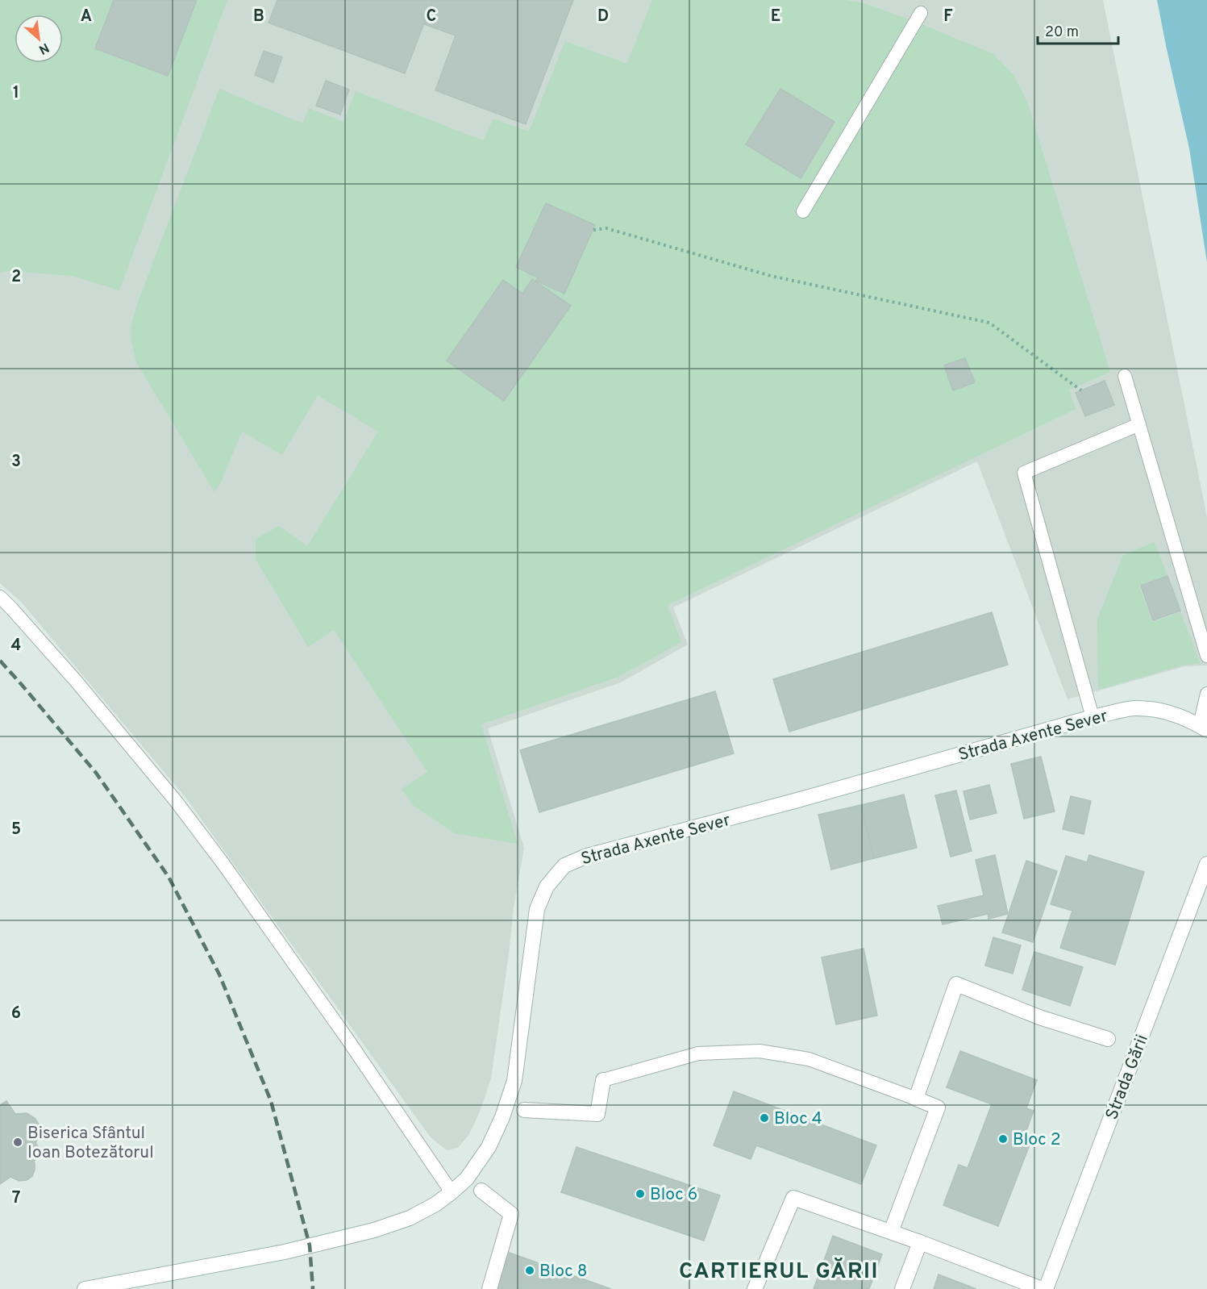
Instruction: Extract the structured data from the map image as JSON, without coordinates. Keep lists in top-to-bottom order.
{
  "streets": {
    "main road": ["Strada Axente Sever", "Strada Gării"]
  },
  "districts": ["CARTIERUL GĂRII"],
  "places": [
    "Bloc 4",
    "Bloc 2",
    "Biserica Sfântul Ioan Botezătorul",
    "Bloc 6",
    "Bloc 8"
  ],
  "scale_bar": "20 m",
  "north": "bottom right",
  "grid": {
    "columns": [
      "A",
      "B",
      "C",
      "D",
      "E",
      "F"
    ],
    "rows": [
      "1",
      "2",
      "3",
      "4",
      "5",
      "6",
      "7"
    ]
  }
}
